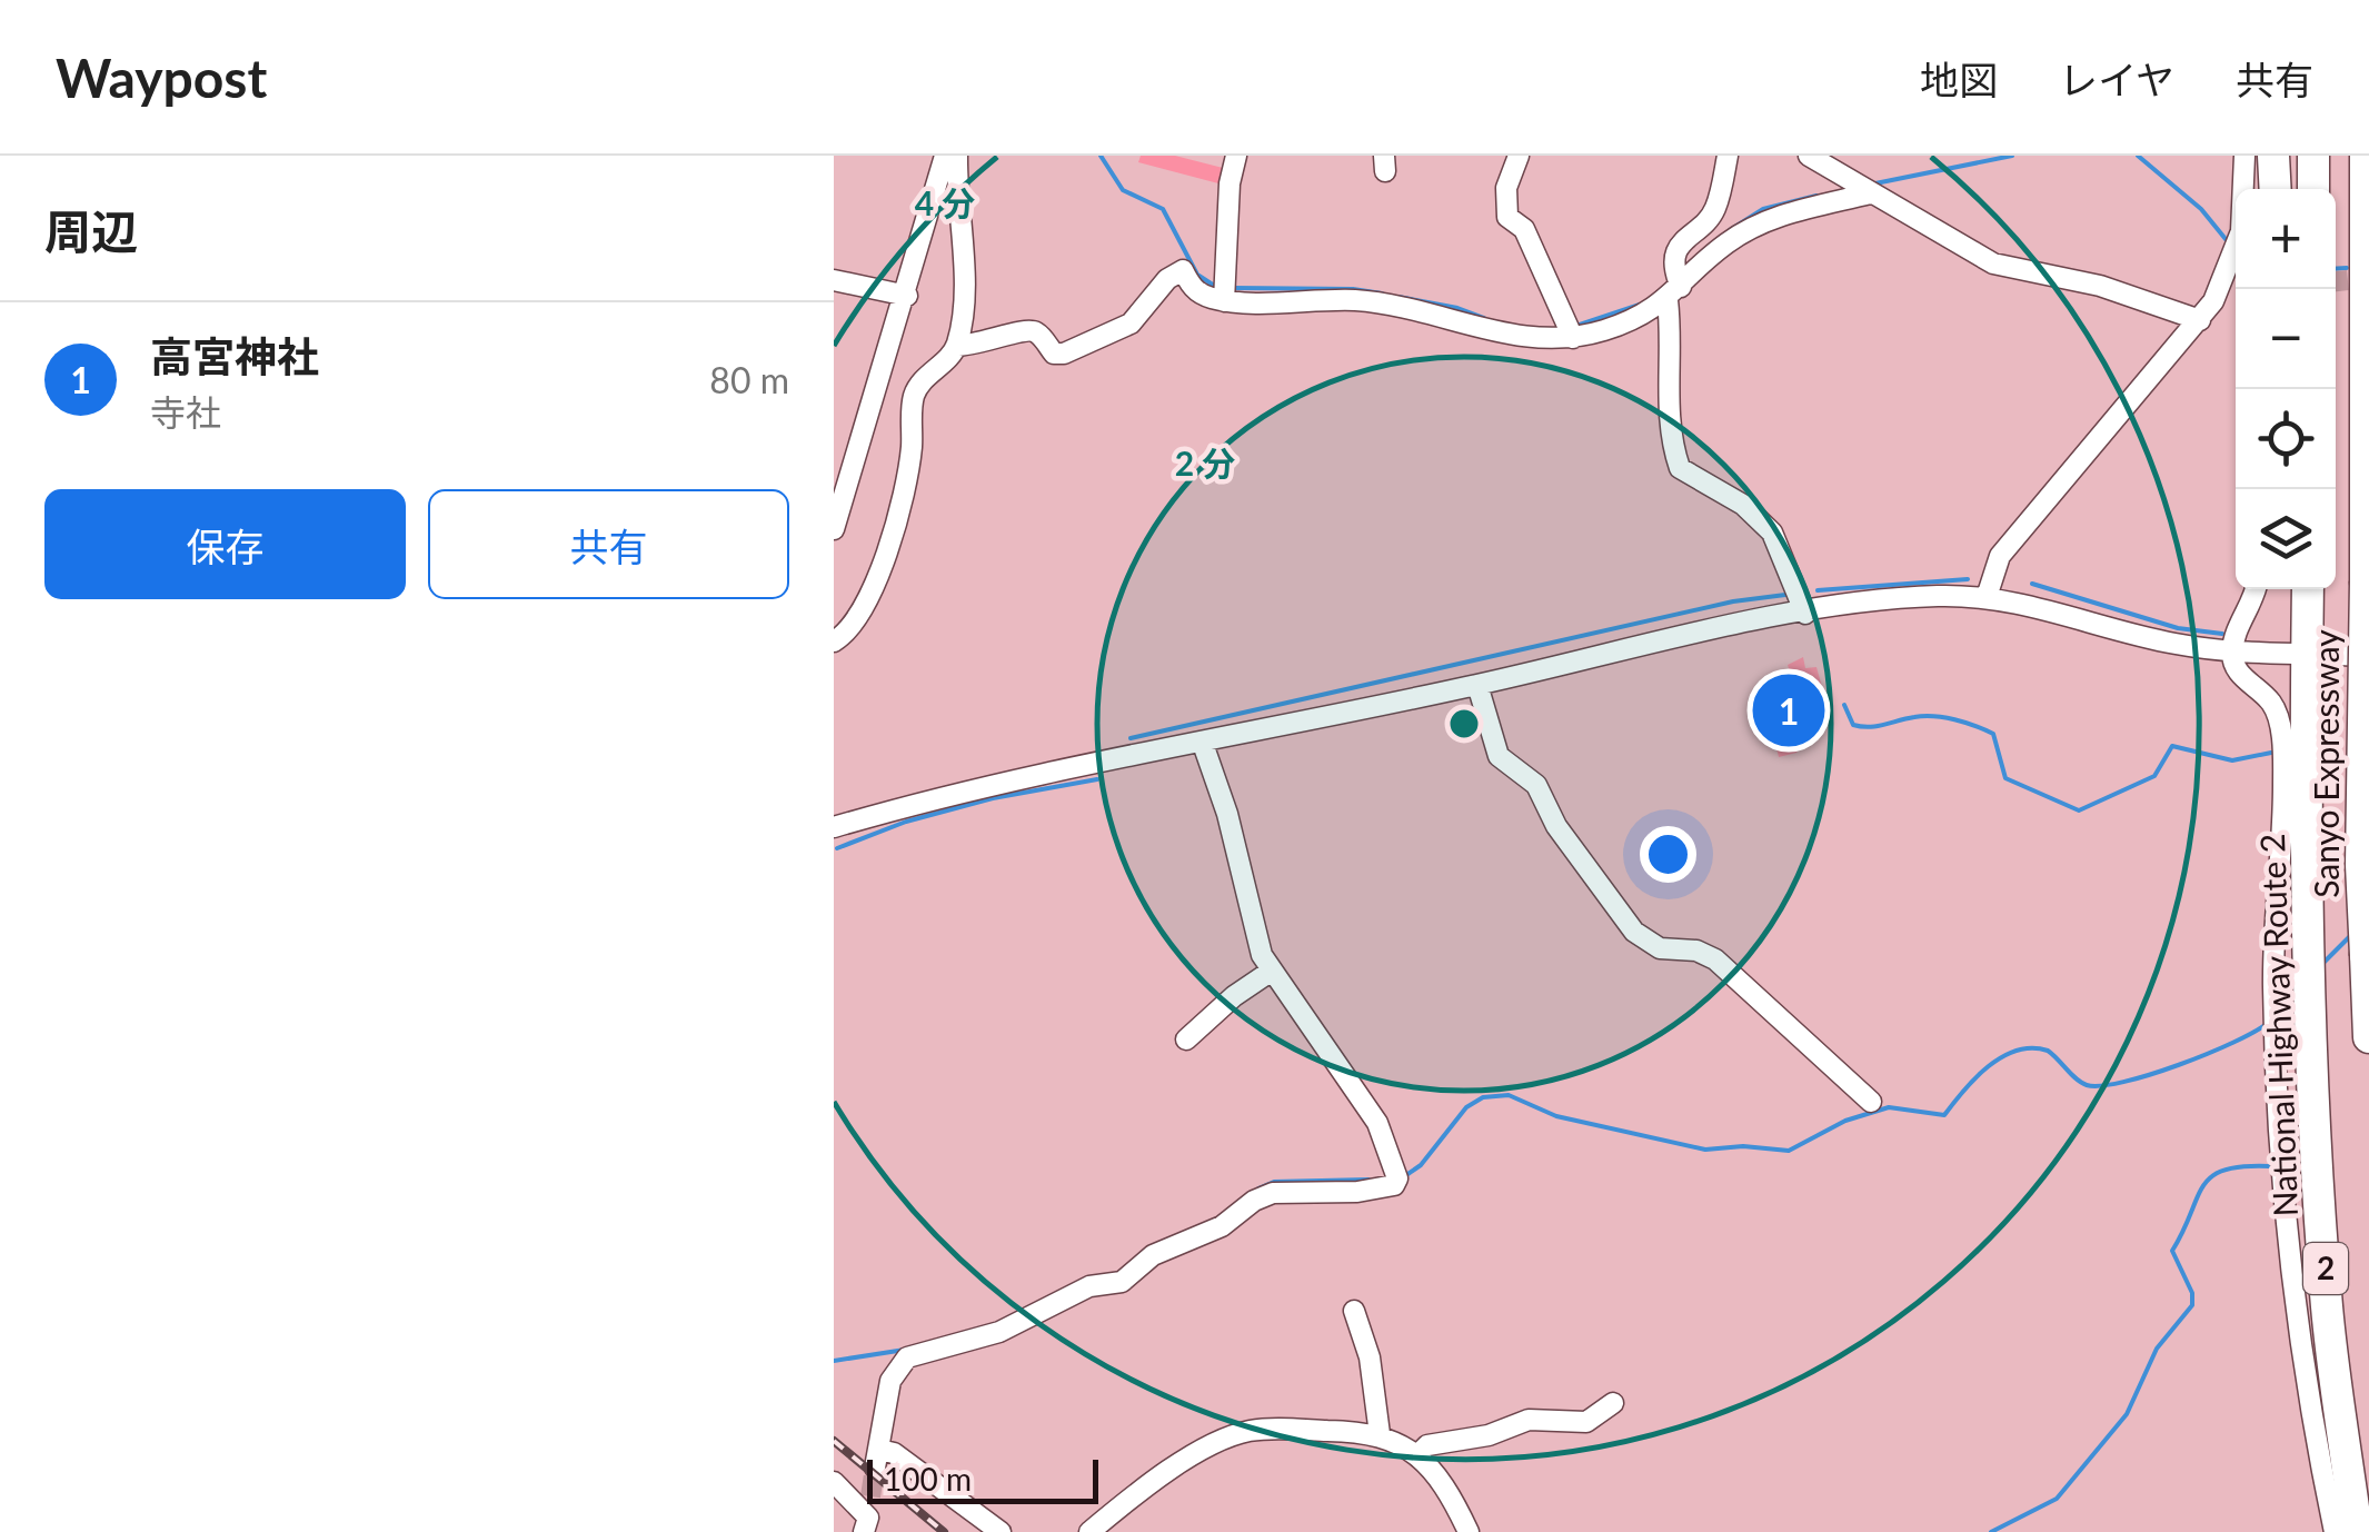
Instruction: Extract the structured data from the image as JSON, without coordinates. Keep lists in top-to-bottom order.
{
  "streets": {
    "highway": ["Sanyo Expressway", "National Highway Route 2", "2"]
  },
  "scale_bar": "100 m",
  "page": {
    "header": "Waypost",
    "nav": ["地図", "レイヤ", "共有"],
    "heading": "周辺",
    "map_buttons": ["+", "−"],
    "list": [
      {
        "mark": "1",
        "name": "高宮神社",
        "note": "寺社",
        "value": "80 m"
      }
    ],
    "buttons": ["保存", "共有"],
    "pins": "1",
    "scale": "100 m"
  },
  "rings": ["4 分", "2 分"]
}
